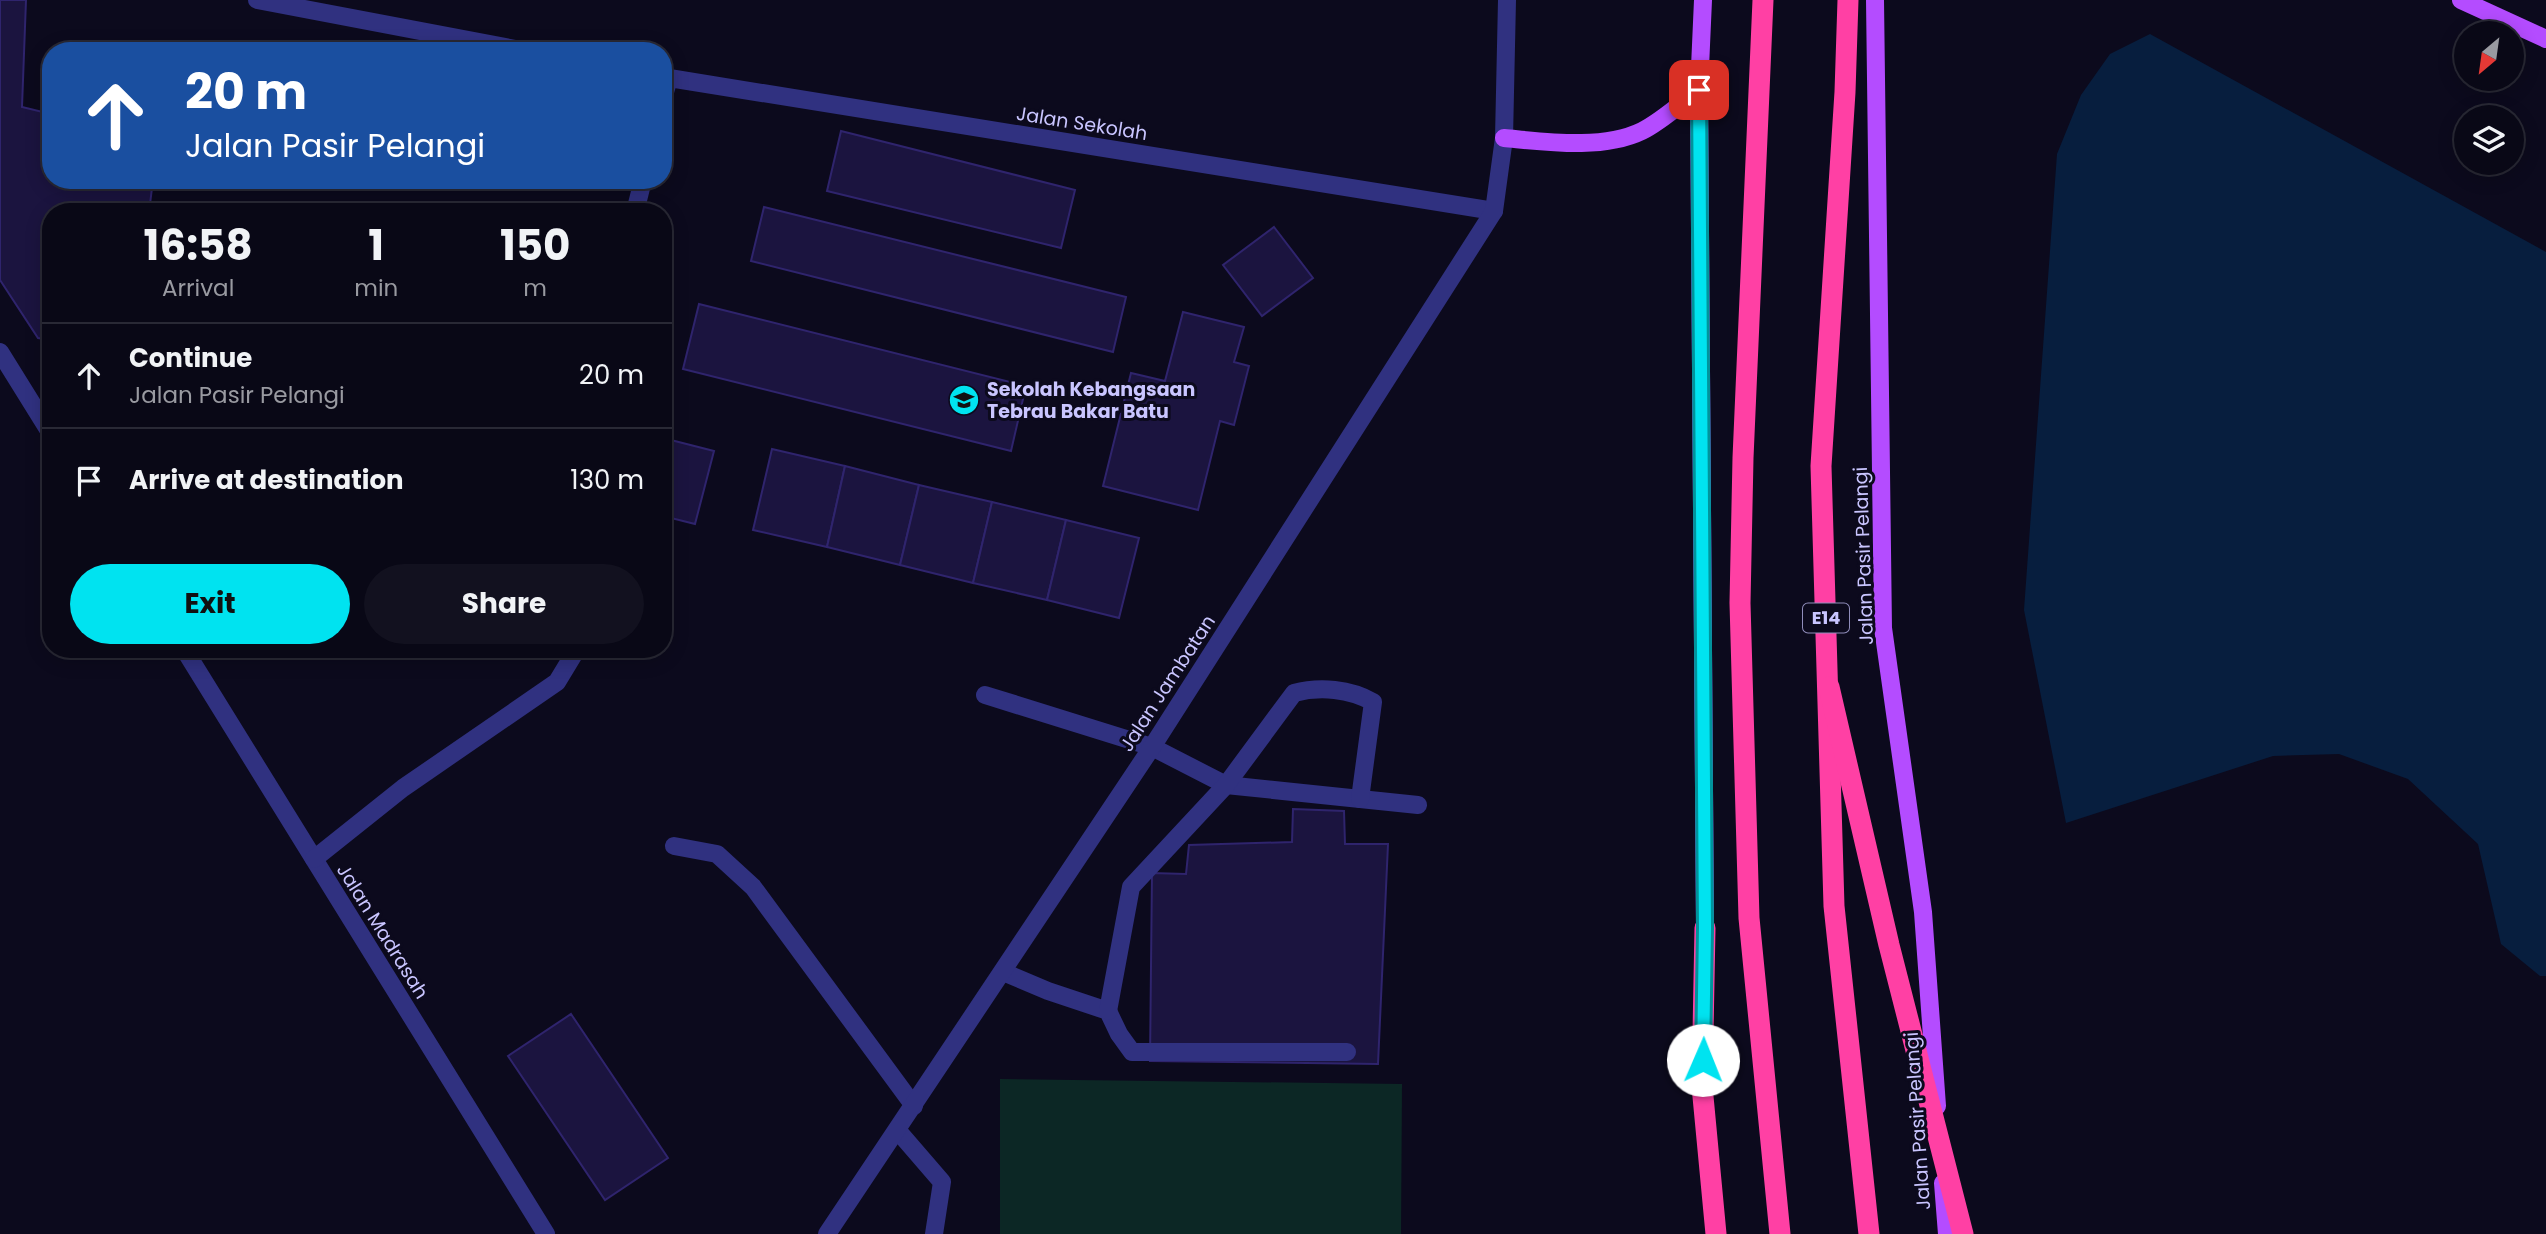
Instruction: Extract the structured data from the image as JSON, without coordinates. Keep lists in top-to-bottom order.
{
  "streets": {
    "highway": ["E14"],
    "main road": ["Jalan Pasir Pelangi"],
    "street": ["Jalan Sekolah", "Jalan Jambatan", "Jalan Madrasah"]
  },
  "crossings": [
    ["Jalan Sekolah", "Jalan Jambatan"]
  ],
  "places": {
    "school or university": ["Sekolah Kebangsaan Tebrau Bakar Batu"]
  },
  "north": "bottom left",
  "page": {
    "turn": ["20 m", "Jalan Pasir Pelangi"],
    "eta": [
      "16:58",
      "Arrival",
      "1",
      "min",
      "150",
      "m"
    ],
    "list": [
      {
        "name": "Continue",
        "note": "Jalan Pasir Pelangi",
        "value": "20 m"
      },
      {
        "name": "Arrive at destination",
        "value": "130 m"
      }
    ],
    "buttons": ["Exit", "Share"]
  }
}
